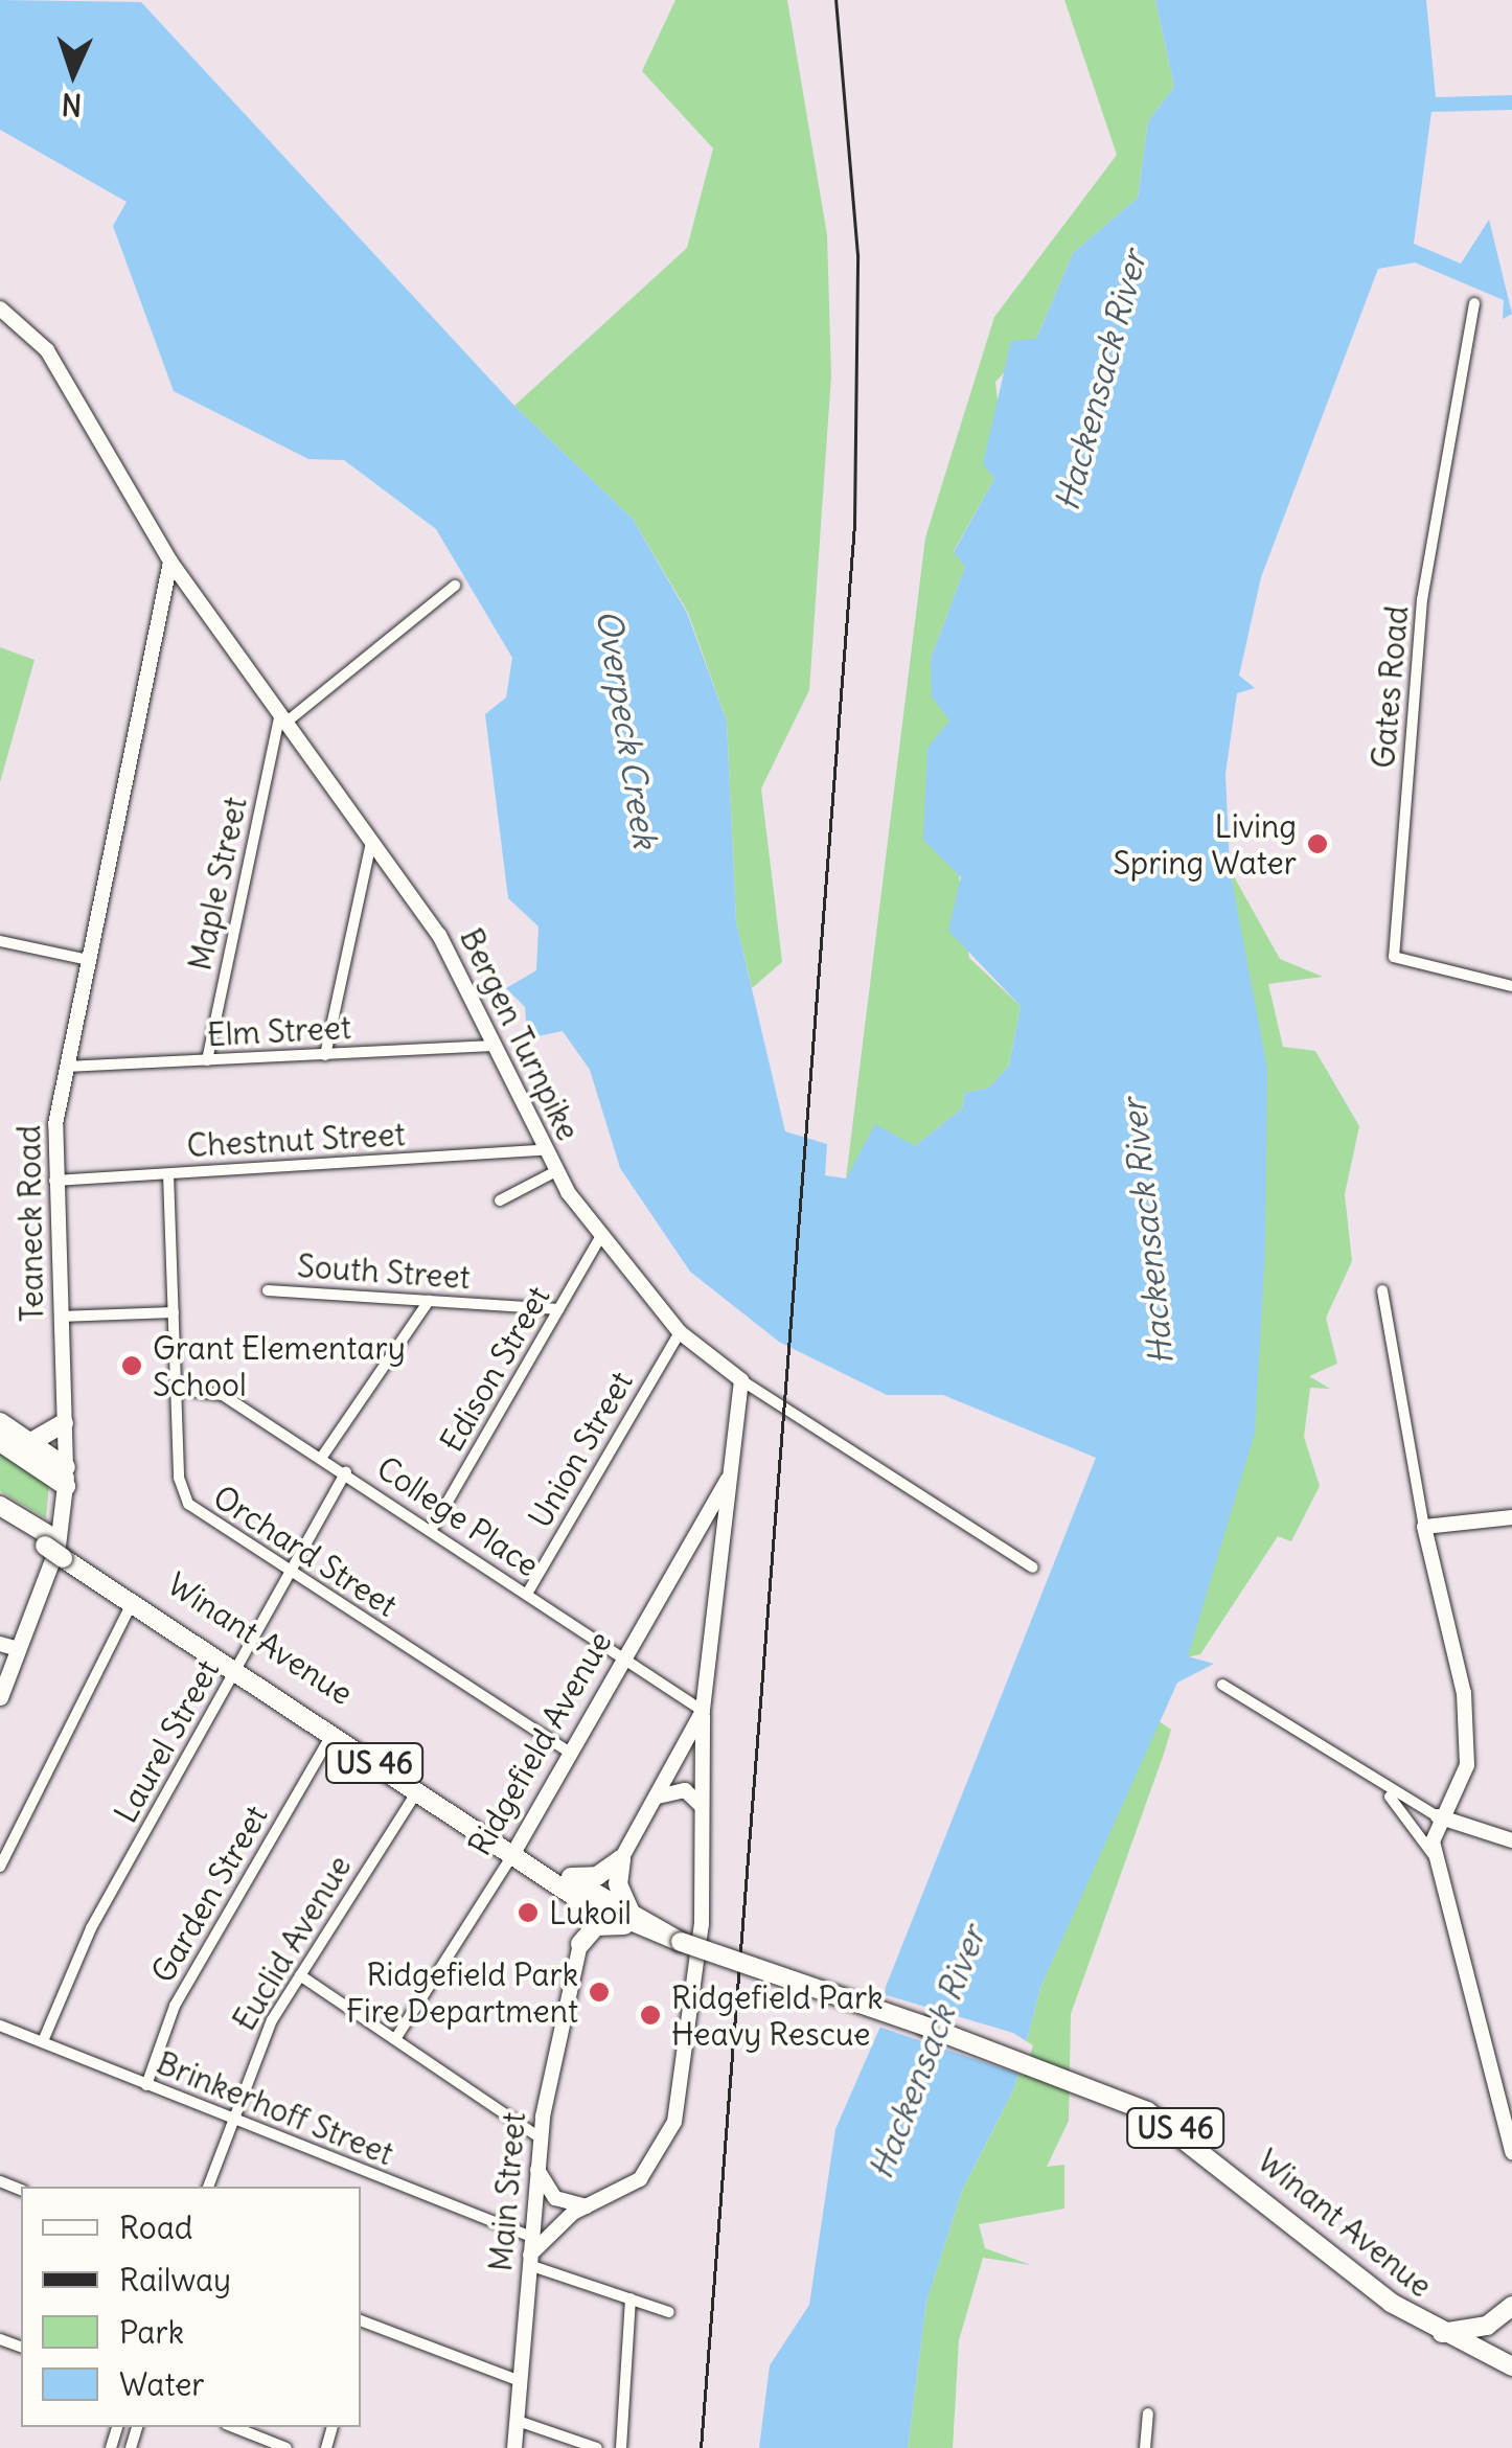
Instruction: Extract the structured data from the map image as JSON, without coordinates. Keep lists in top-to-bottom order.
{
  "streets": {
    "highway": ["Winant Avenue", "US 46"],
    "main road": ["Teaneck Road"],
    "street": [
      "Gates Road",
      "Maple Street",
      "Elm Street",
      "Bergen Turnpike",
      "Chestnut Street",
      "South Street",
      "Edison Street",
      "Union Street",
      "College Place",
      "Orchard Street",
      "Laurel Street",
      "Ridgefield Avenue",
      "Garden Street",
      "Euclid Avenue",
      "Brinkerhoff Street",
      "Main Street"
    ]
  },
  "crossings": [
    ["Maple Street", "Elm Street"],
    ["Maple Street", "Bergen Turnpike"],
    ["Elm Street", "Bergen Turnpike"],
    ["Elm Street", "Teaneck Road"],
    ["Bergen Turnpike", "Chestnut Street"],
    ["Bergen Turnpike", "Teaneck Road"],
    ["Bergen Turnpike", "Edison Street"],
    ["Bergen Turnpike", "Union Street"],
    ["Chestnut Street", "Teaneck Road"],
    ["Chestnut Street", "Orchard Street"],
    ["South Street", "Edison Street"],
    ["Edison Street", "College Place"],
    ["Union Street", "College Place"],
    ["College Place", "Orchard Street"],
    ["College Place", "Laurel Street"],
    ["College Place", "Ridgefield Avenue"],
    ["Orchard Street", "Laurel Street"],
    ["Orchard Street", "Ridgefield Avenue"],
    ["Winant Avenue", "Laurel Street"],
    ["Winant Avenue", "Ridgefield Avenue"],
    ["Winant Avenue", "US 46"],
    ["Winant Avenue", "Garden Street"],
    ["Winant Avenue", "Euclid Avenue"],
    ["Laurel Street", "Brinkerhoff Street"],
    ["Garden Street", "Brinkerhoff Street"],
    ["Euclid Avenue", "Brinkerhoff Street"],
    ["Brinkerhoff Street", "Main Street"]
  ],
  "water": ["Hackensack River", "Overpeck Creek"],
  "places": [
    "Living Spring Water",
    "Grant Elementary School",
    "Lukoil",
    "Ridgefield Park Fire Department",
    "Ridgefield Park Heavy Rescue"
  ],
  "legend": [
    "Road",
    "Railway",
    "Park",
    "Water"
  ],
  "north": "bottom"
}
